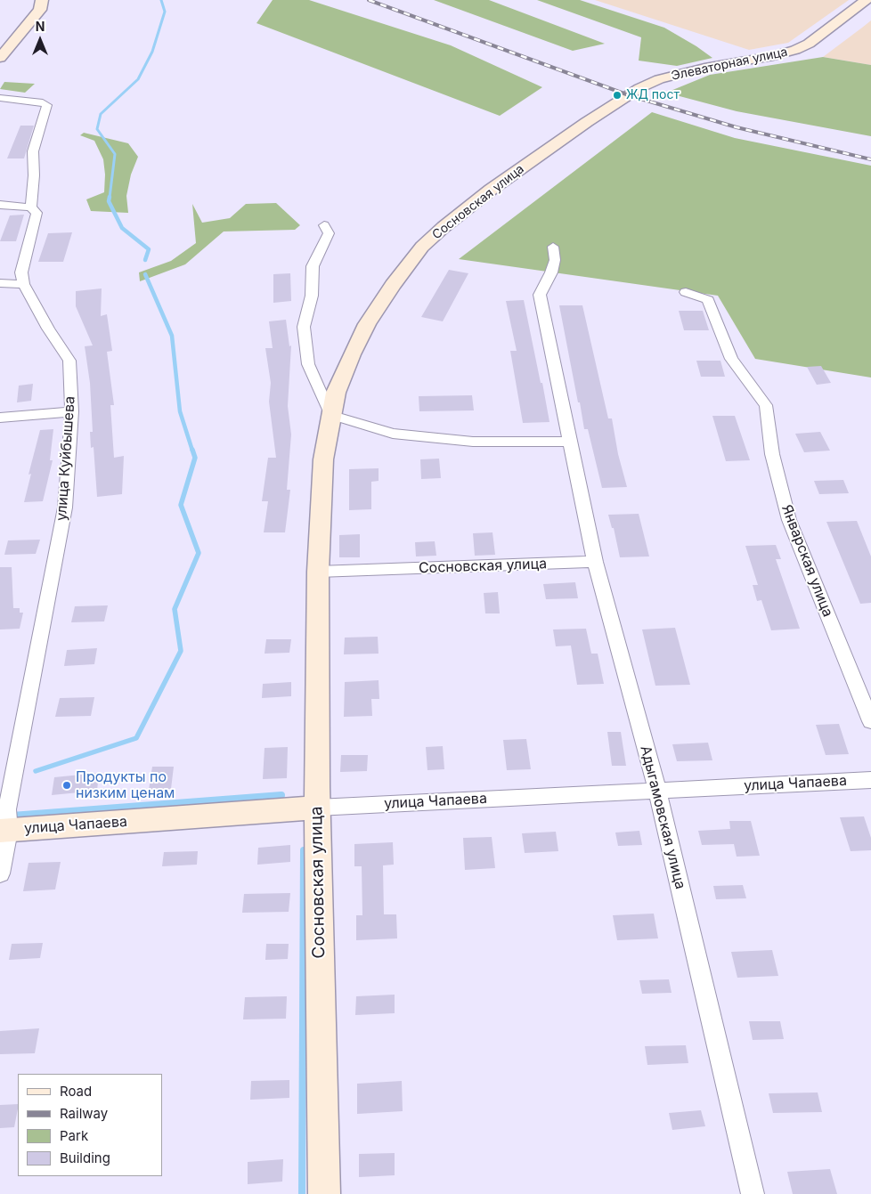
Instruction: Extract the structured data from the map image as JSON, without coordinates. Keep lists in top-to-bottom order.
{
  "streets": {
    "main road": ["Элеваторная улица", "Сосновская улица", "улица Чапаева"],
    "street": ["улица Куйбышева", "Январская улица", "Адыгамовская улица"]
  },
  "crossings": [
    ["Элеваторная улица", "Сосновская улица"],
    ["Сосновская улица", "улица Чапаева"],
    ["Сосновская улица", "Адыгамовская улица"],
    ["улица Куйбышева", "улица Чапаева"],
    ["улица Чапаева", "Адыгамовская улица"]
  ],
  "places": ["ЖД пост", "Продукты по низким ценам"],
  "legend": [
    "Road",
    "Railway",
    "Park",
    "Building"
  ],
  "north": "top"
}
